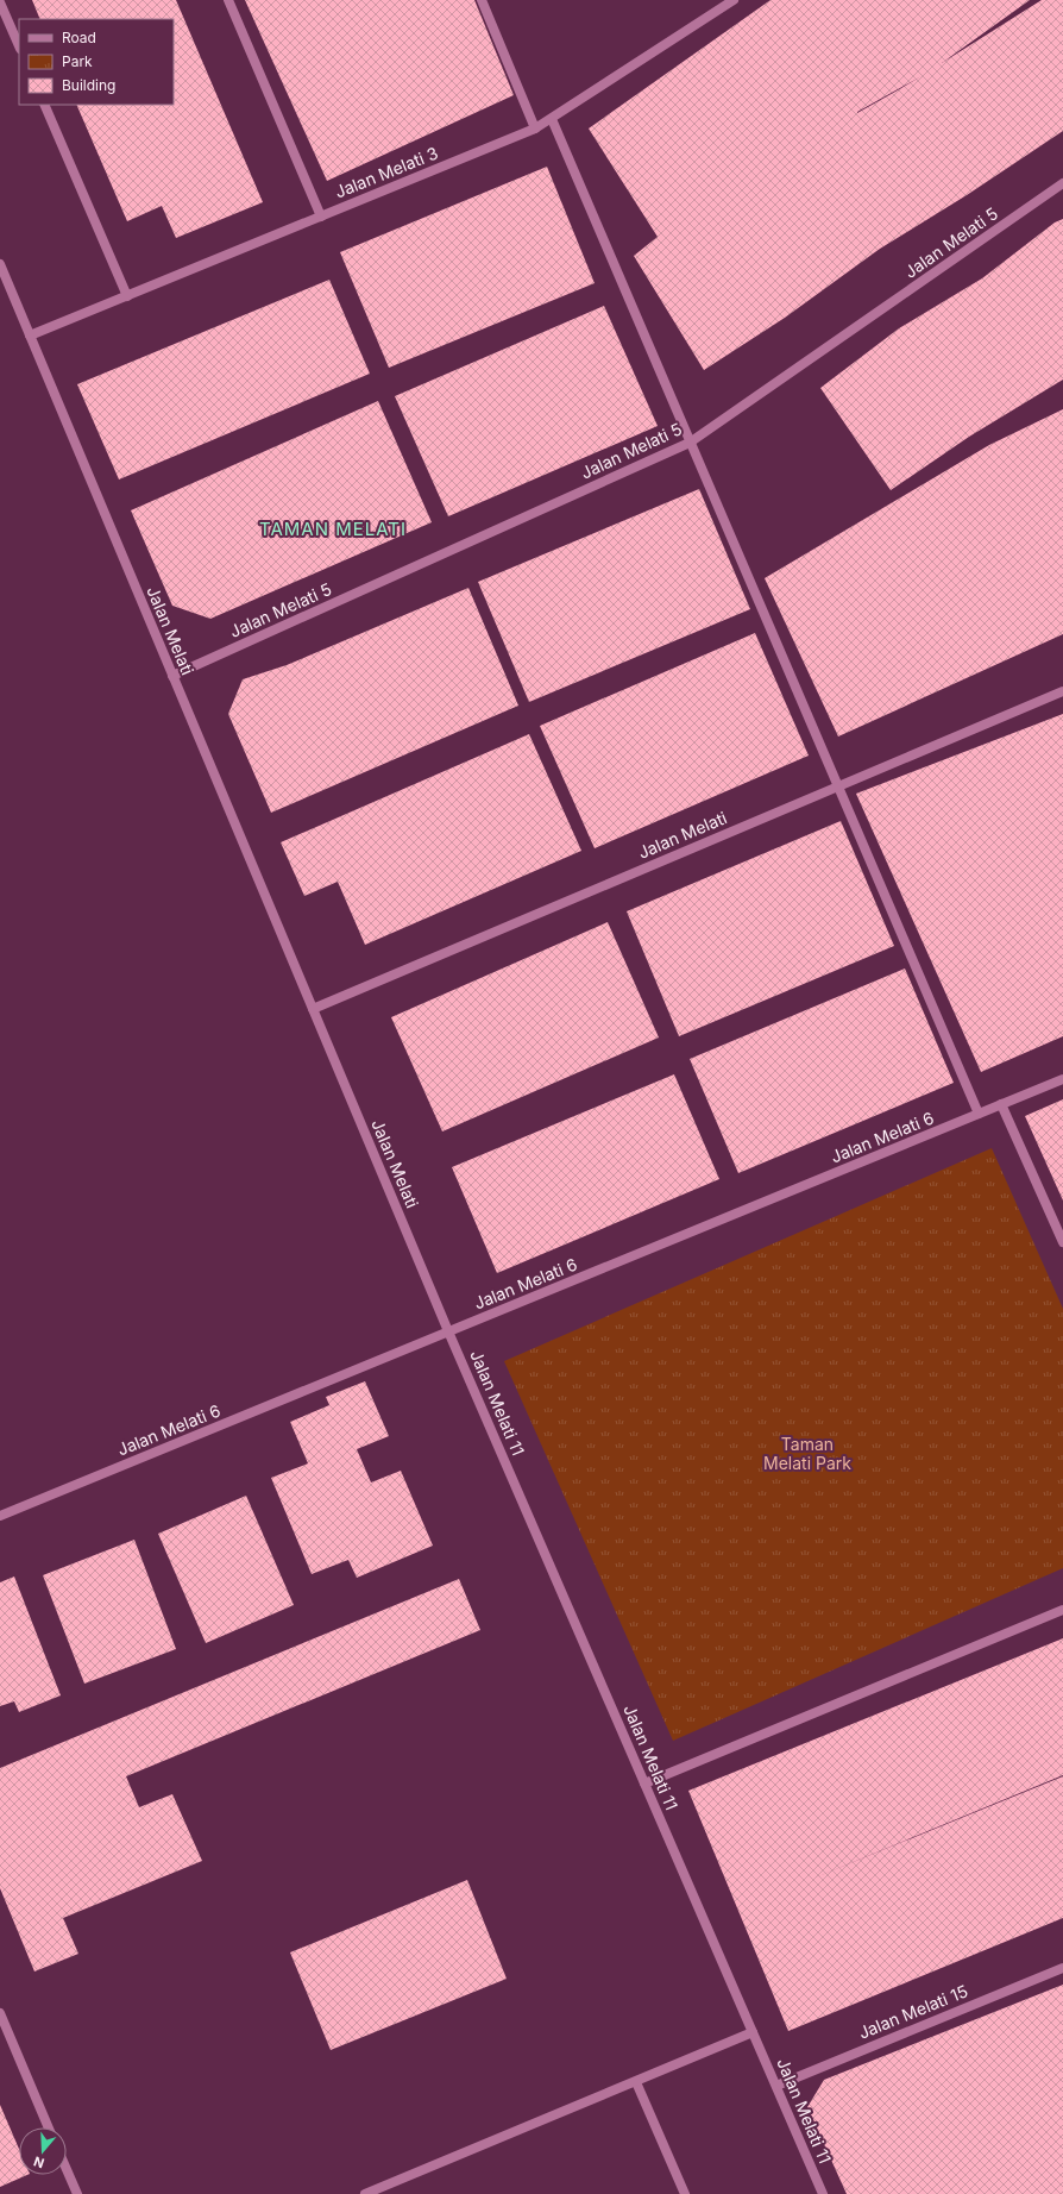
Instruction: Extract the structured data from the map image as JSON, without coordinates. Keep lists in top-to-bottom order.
{
  "streets": {
    "street": [
      "Jalan Melati 3",
      "Jalan Melati 5",
      "Jalan Melati",
      "Jalan Melati 6",
      "Jalan Melati 11",
      "Jalan Melati 15"
    ]
  },
  "crossings": [
    ["Jalan Melati 3", "Jalan Melati"],
    ["Jalan Melati 5", "Jalan Melati"],
    ["Jalan Melati", "Jalan Melati 6"],
    ["Jalan Melati", "Jalan Melati 11"],
    ["Jalan Melati 6", "Jalan Melati 11"],
    ["Jalan Melati 11", "Jalan Melati 15"]
  ],
  "districts": ["TAMAN MELATI"],
  "parks": ["Taman Melati Park"],
  "legend": ["Road", "Park", "Building"],
  "north": "bottom"
}
